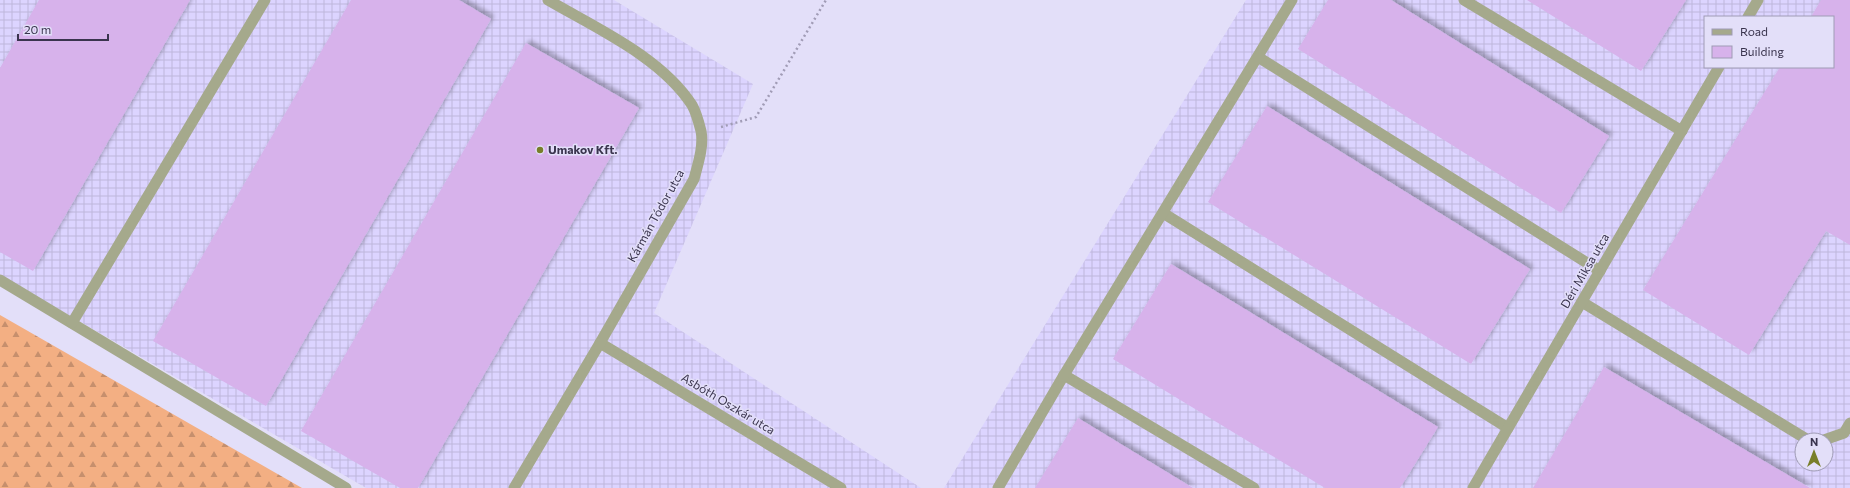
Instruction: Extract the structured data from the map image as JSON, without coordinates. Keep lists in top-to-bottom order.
{
  "streets": {
    "street": ["Kármán Tódor utca", "Déri Miksa utca", "Asbóth Oszkár utca"]
  },
  "crossings": [
    ["Kármán Tódor utca", "Asbóth Oszkár utca"]
  ],
  "places": ["Umakov Kft."],
  "legend": ["Road", "Building"],
  "scale_bar": "20 m",
  "north": "top"
}
